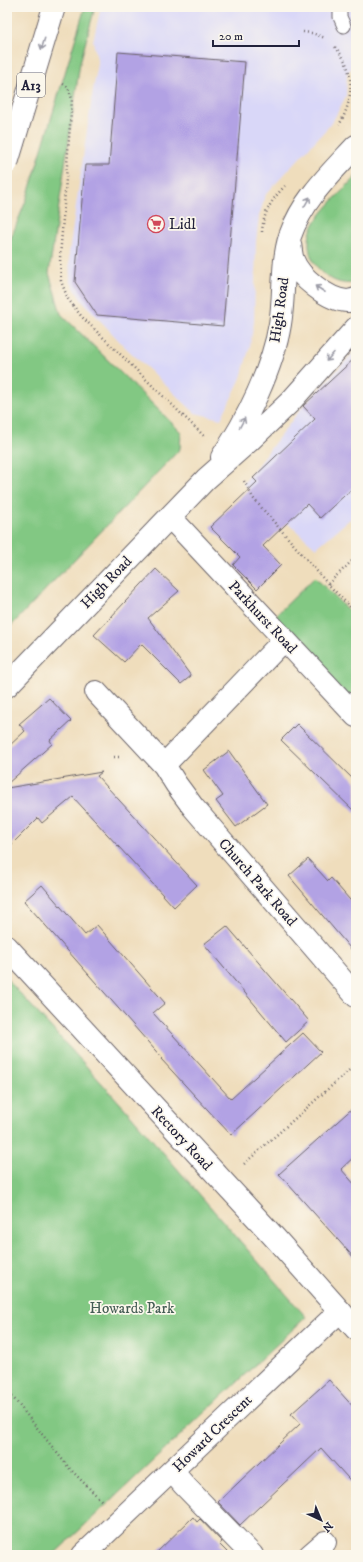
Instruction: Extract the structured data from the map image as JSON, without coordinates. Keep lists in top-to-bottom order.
{
  "streets": {
    "main road": [
      "A13",
      "High Road",
      "Parkhurst Road",
      "Church Park Road",
      "Rectory Road",
      "Howard Crescent"
    ]
  },
  "crossings": [
    ["High Road", "Parkhurst Road"],
    ["Rectory Road", "Howard Crescent"]
  ],
  "parks": ["Howards Park"],
  "places": {
    "supermarket": ["Lidl"]
  },
  "scale_bar": "20 m",
  "north": "bottom right"
}
